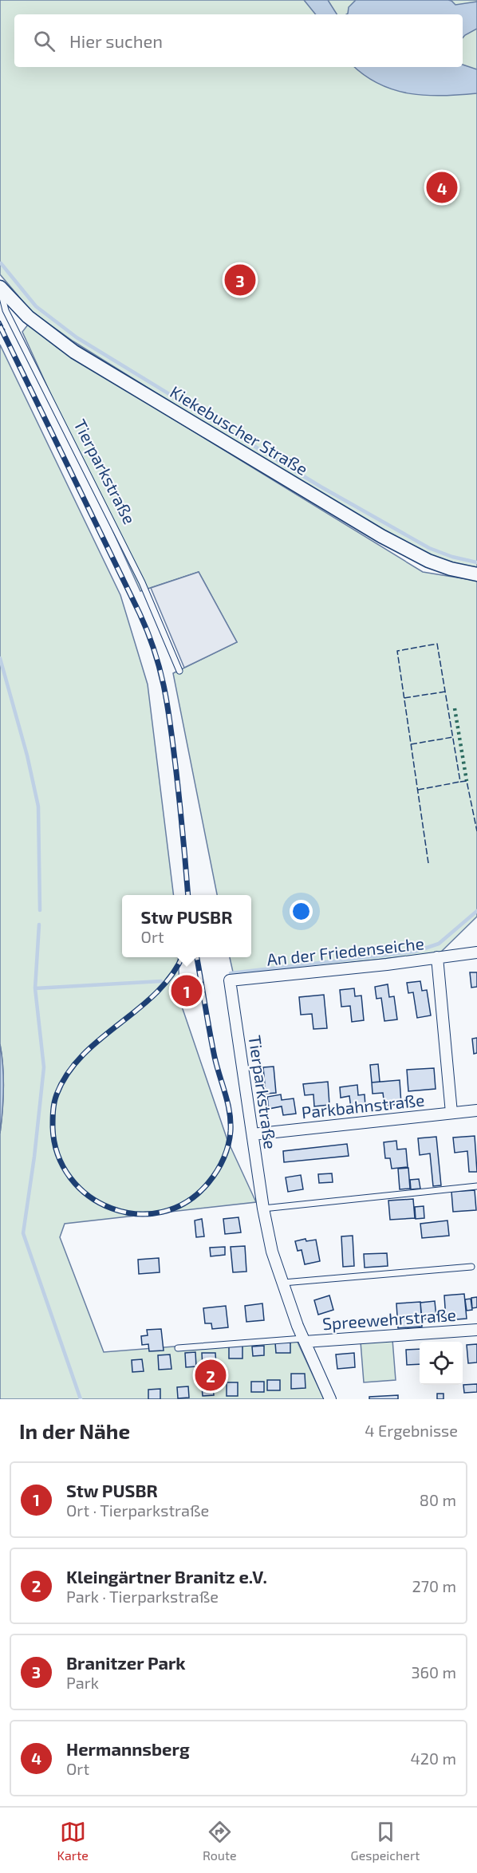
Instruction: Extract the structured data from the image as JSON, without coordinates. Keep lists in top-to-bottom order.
{
  "streets": {
    "street": [
      "Kiekebuscher Straße",
      "Tierparkstraße",
      "An der Friedenseiche",
      "Parkbahnstraße",
      "Spreewehrstraße"
    ]
  },
  "crossings": [
    ["Kiekebuscher Straße", "Tierparkstraße"],
    ["Tierparkstraße", "An der Friedenseiche"],
    ["Tierparkstraße", "Parkbahnstraße"],
    ["Tierparkstraße", "Spreewehrstraße"],
    ["An der Friedenseiche", "Parkbahnstraße"]
  ],
  "page": {
    "search": "Hier suchen",
    "pins": [
      "4",
      "3",
      "1",
      "2"
    ],
    "popup": ["Stw PUSBR", "Ort"],
    "heading": ["In der Nähe", "4 Ergebnisse"],
    "list": [
      {
        "mark": "1",
        "name": "Stw PUSBR",
        "note": "Ort · Tierparkstraße",
        "value": "80 m"
      },
      {
        "mark": "2",
        "name": "Kleingärtner Branitz e.V.",
        "note": "Park · Tierparkstraße",
        "value": "270 m"
      },
      {
        "mark": "3",
        "name": "Branitzer Park",
        "note": "Park",
        "value": "360 m"
      },
      {
        "mark": "4",
        "name": "Hermannsberg",
        "note": "Ort",
        "value": "420 m"
      }
    ],
    "nav": ["Karte", "Route", "Gespeichert"]
  }
}
